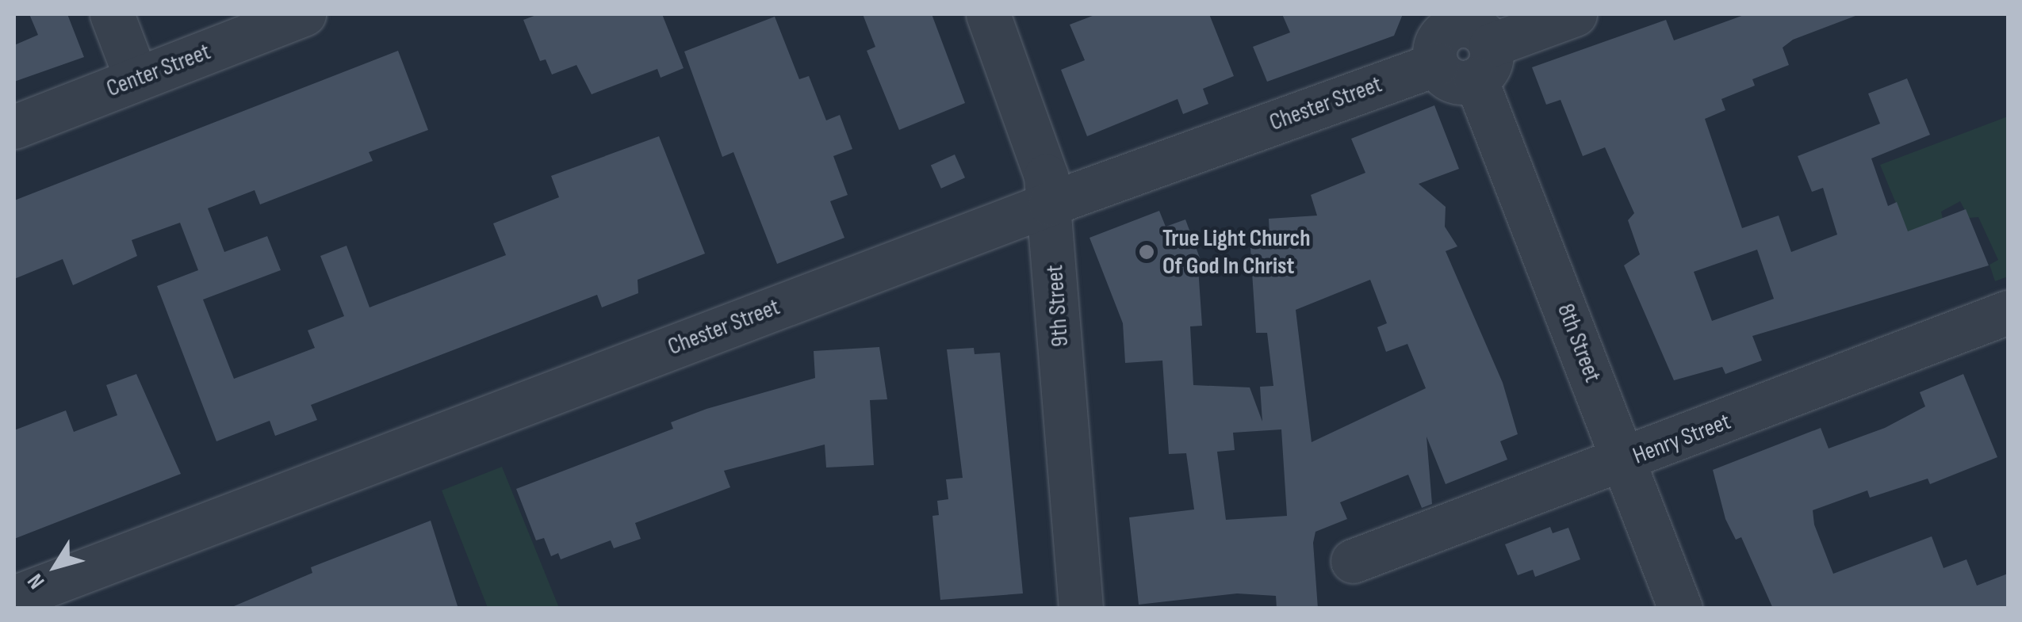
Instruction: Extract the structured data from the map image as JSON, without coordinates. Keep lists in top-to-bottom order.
{
  "streets": {
    "street": [
      "Center Street",
      "Chester Street",
      "9th Street",
      "8th Street",
      "Henry Street"
    ]
  },
  "crossings": [
    ["Chester Street", "9th Street"],
    ["Chester Street", "8th Street"],
    ["8th Street", "Henry Street"]
  ],
  "places": ["True Light Church Of God In Christ"],
  "north": "bottom left"
}
